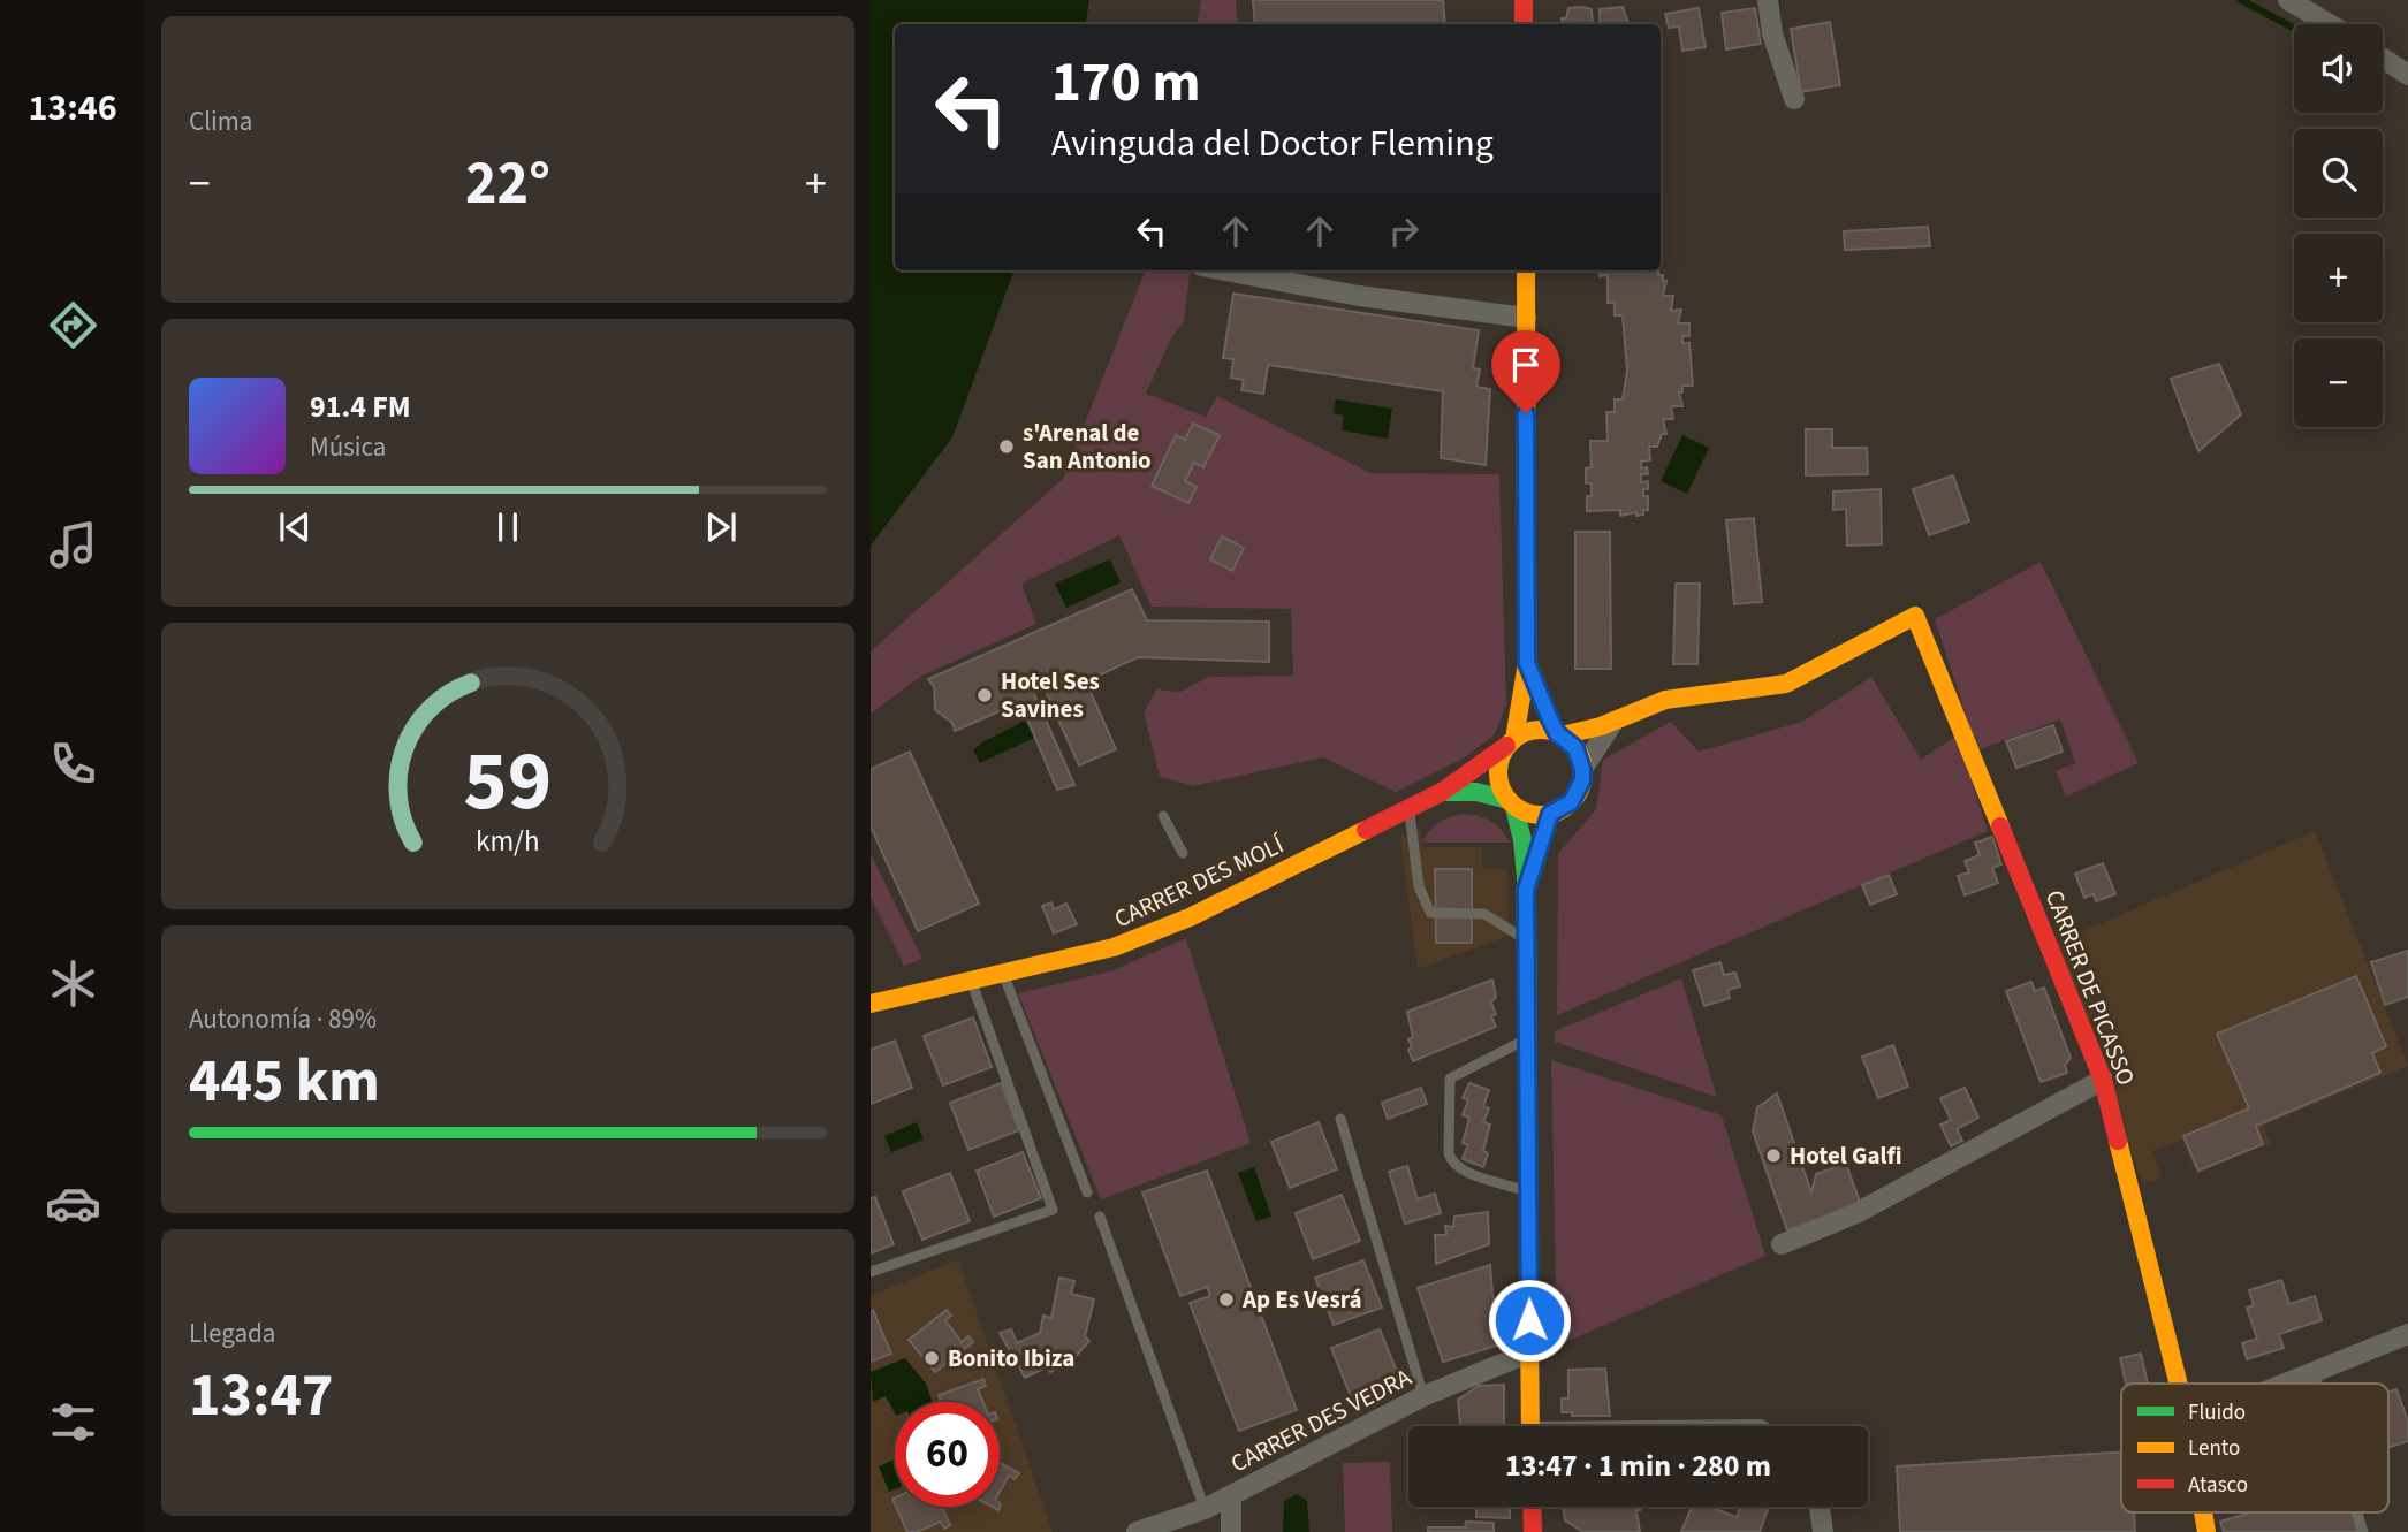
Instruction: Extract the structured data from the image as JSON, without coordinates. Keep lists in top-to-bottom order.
{
  "streets": {
    "street": ["CARRER DES MOLÍ", "CARRER DE PICASSO", "CARRER DES VEDRA"]
  },
  "places": [
    "s'Arenal de San Antonio",
    "Hotel Ses Savines",
    "Hotel Galfi",
    "Ap Es Vesrá",
    "Bonito Ibiza"
  ],
  "legend": ["Fluido", "Lento", "Atasco"],
  "page": {
    "tabs": "13:46",
    "tile": [
      "Clima",
      ["Autonomía · 89%", "445 km"],
      ["Llegada", "13:47"]
    ],
    "map_buttons": ["+", "−"],
    "turn": ["170 m", "Avinguda del Doctor Fleming"],
    "heat": ["−", "22°", "+"],
    "song": ["91.4 FM", "Música"],
    "limit": "60",
    "trip": "13:47 · 1 min · 280 m",
    "gauge": ["59", "km/h"]
  }
}
